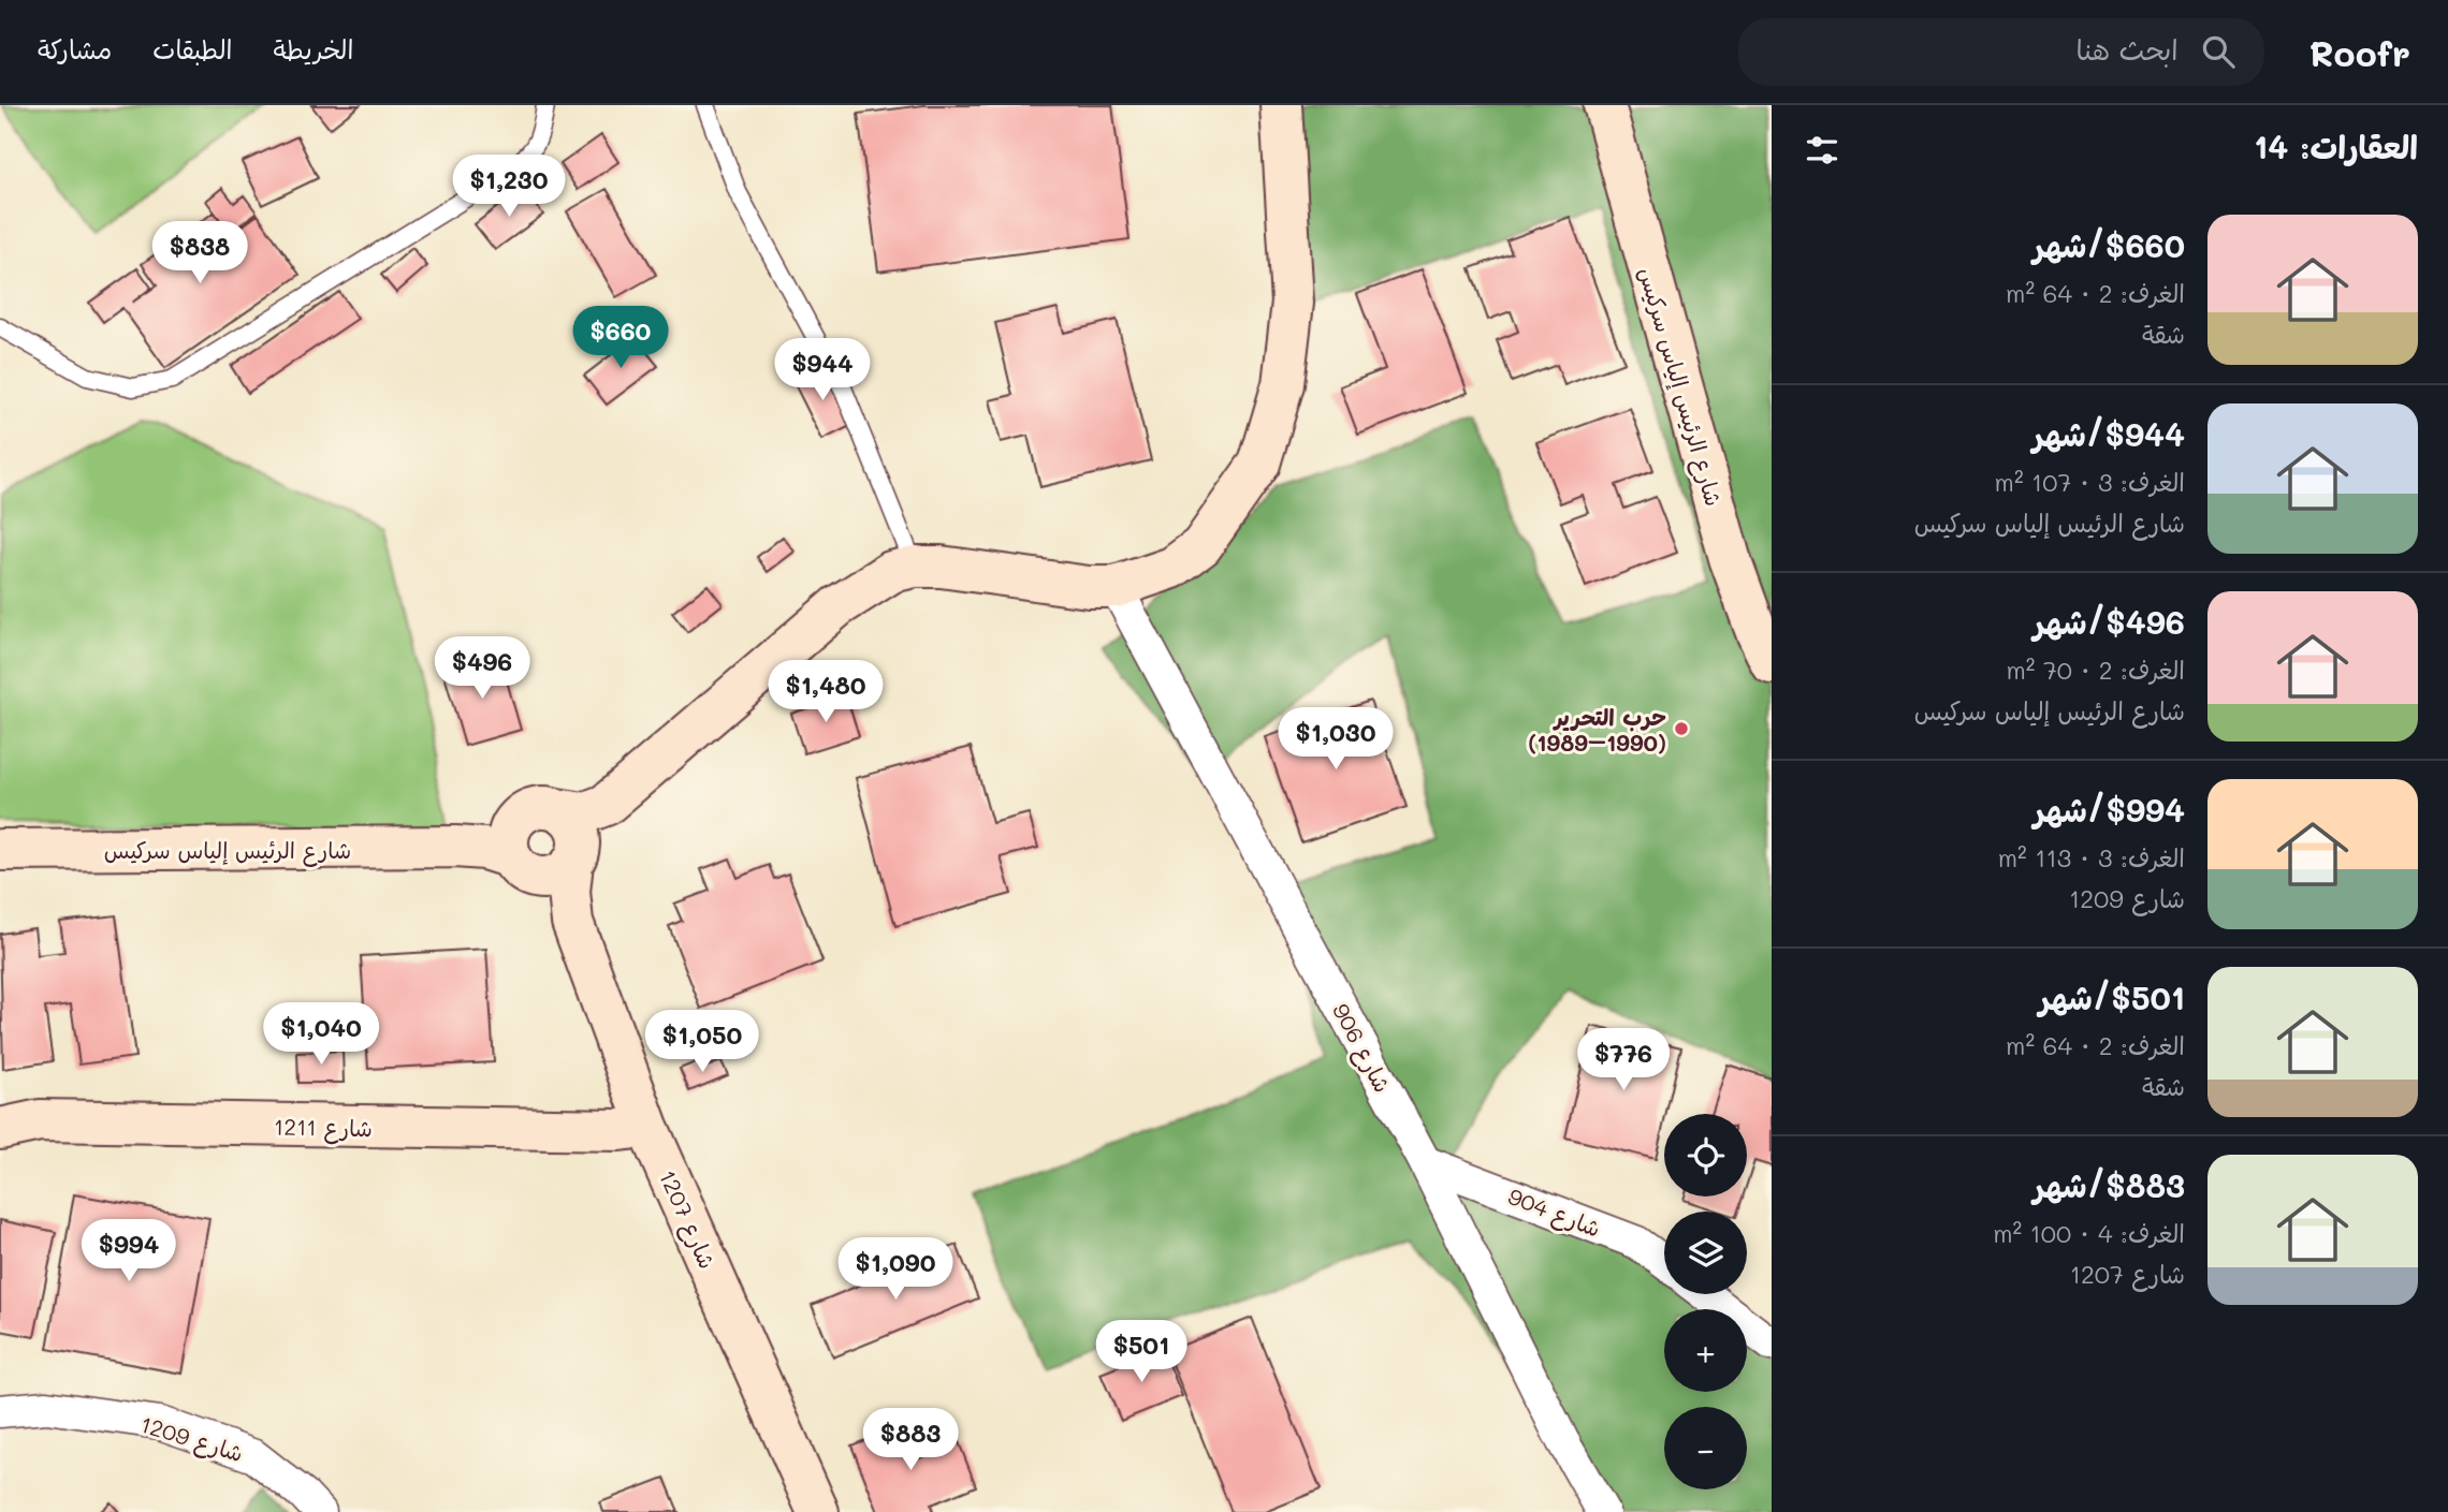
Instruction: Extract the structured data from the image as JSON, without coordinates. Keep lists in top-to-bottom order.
{
  "streets": {
    "main road": ["شارع الرئيس إلياس سركيس", "شارع 1211", "شارع 1207"],
    "street": ["شارع 906", "شارع 904", "شارع 1209"]
  },
  "crossings": [
    ["شارع الرئيس إلياس سركيس", "شارع 1207"],
    ["شارع 906", "شارع 904"],
    ["شارع 1211", "شارع 1207"]
  ],
  "places": ["حرب التحرير (1989–1990)"],
  "page": {
    "header": "Roofr",
    "search": "ابحث هنا",
    "nav": ["الخريطة", "الطبقات", "مشاركة"],
    "heading": "العقارات: 14",
    "price": [
      "$1,230",
      "$838",
      "$660",
      "$944",
      "$496",
      "$1,480",
      "$1,030",
      "$1,040",
      "$1,050",
      "$776",
      "$994",
      "$1,090",
      "$501",
      "$883"
    ],
    "list": [
      {
        "name": "$660/شهر",
        "note": "الغرف: 2 · 64 m² · شقة"
      },
      {
        "name": "$944/شهر",
        "note": "الغرف: 3 · 107 m² · شارع الرئيس إلياس سركيس"
      },
      {
        "name": "$496/شهر",
        "note": "الغرف: 2 · 70 m² · شارع الرئيس إلياس سركيس"
      },
      {
        "name": "$994/شهر",
        "note": "الغرف: 3 · 113 m² · شارع 1209"
      },
      {
        "name": "$501/شهر",
        "note": "الغرف: 2 · 64 m² · شقة"
      },
      {
        "name": "$883/شهر",
        "note": "الغرف: 4 · 100 m² · شارع 1207"
      }
    ],
    "map_buttons": ["+", "−"]
  }
}
